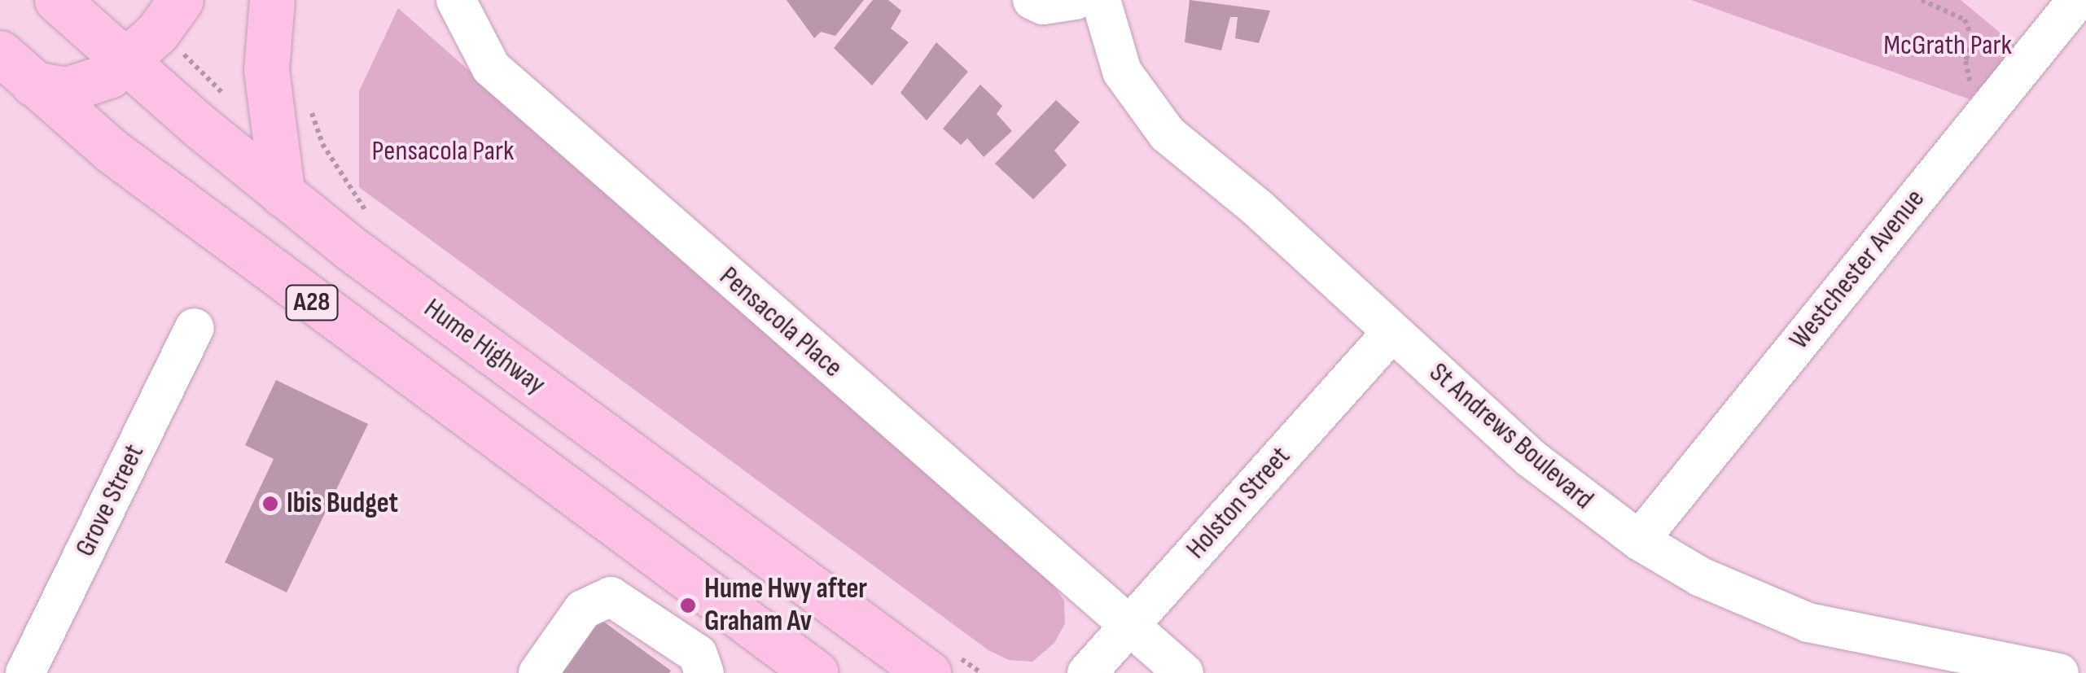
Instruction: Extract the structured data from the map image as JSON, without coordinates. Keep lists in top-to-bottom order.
{
  "streets": {
    "highway": ["A28", "Hume Highway"],
    "street": [
      "Westchester Avenue",
      "Pensacola Place",
      "St Andrews Boulevard",
      "Grove Street",
      "Holston Street"
    ]
  },
  "crossings": [
    ["Westchester Avenue", "St Andrews Boulevard"],
    ["Pensacola Place", "Holston Street"],
    ["St Andrews Boulevard", "Holston Street"]
  ],
  "parks": ["McGrath Park", "Pensacola Park"],
  "places": ["Ibis Budget", "Hume Hwy after Graham Av"]
}
